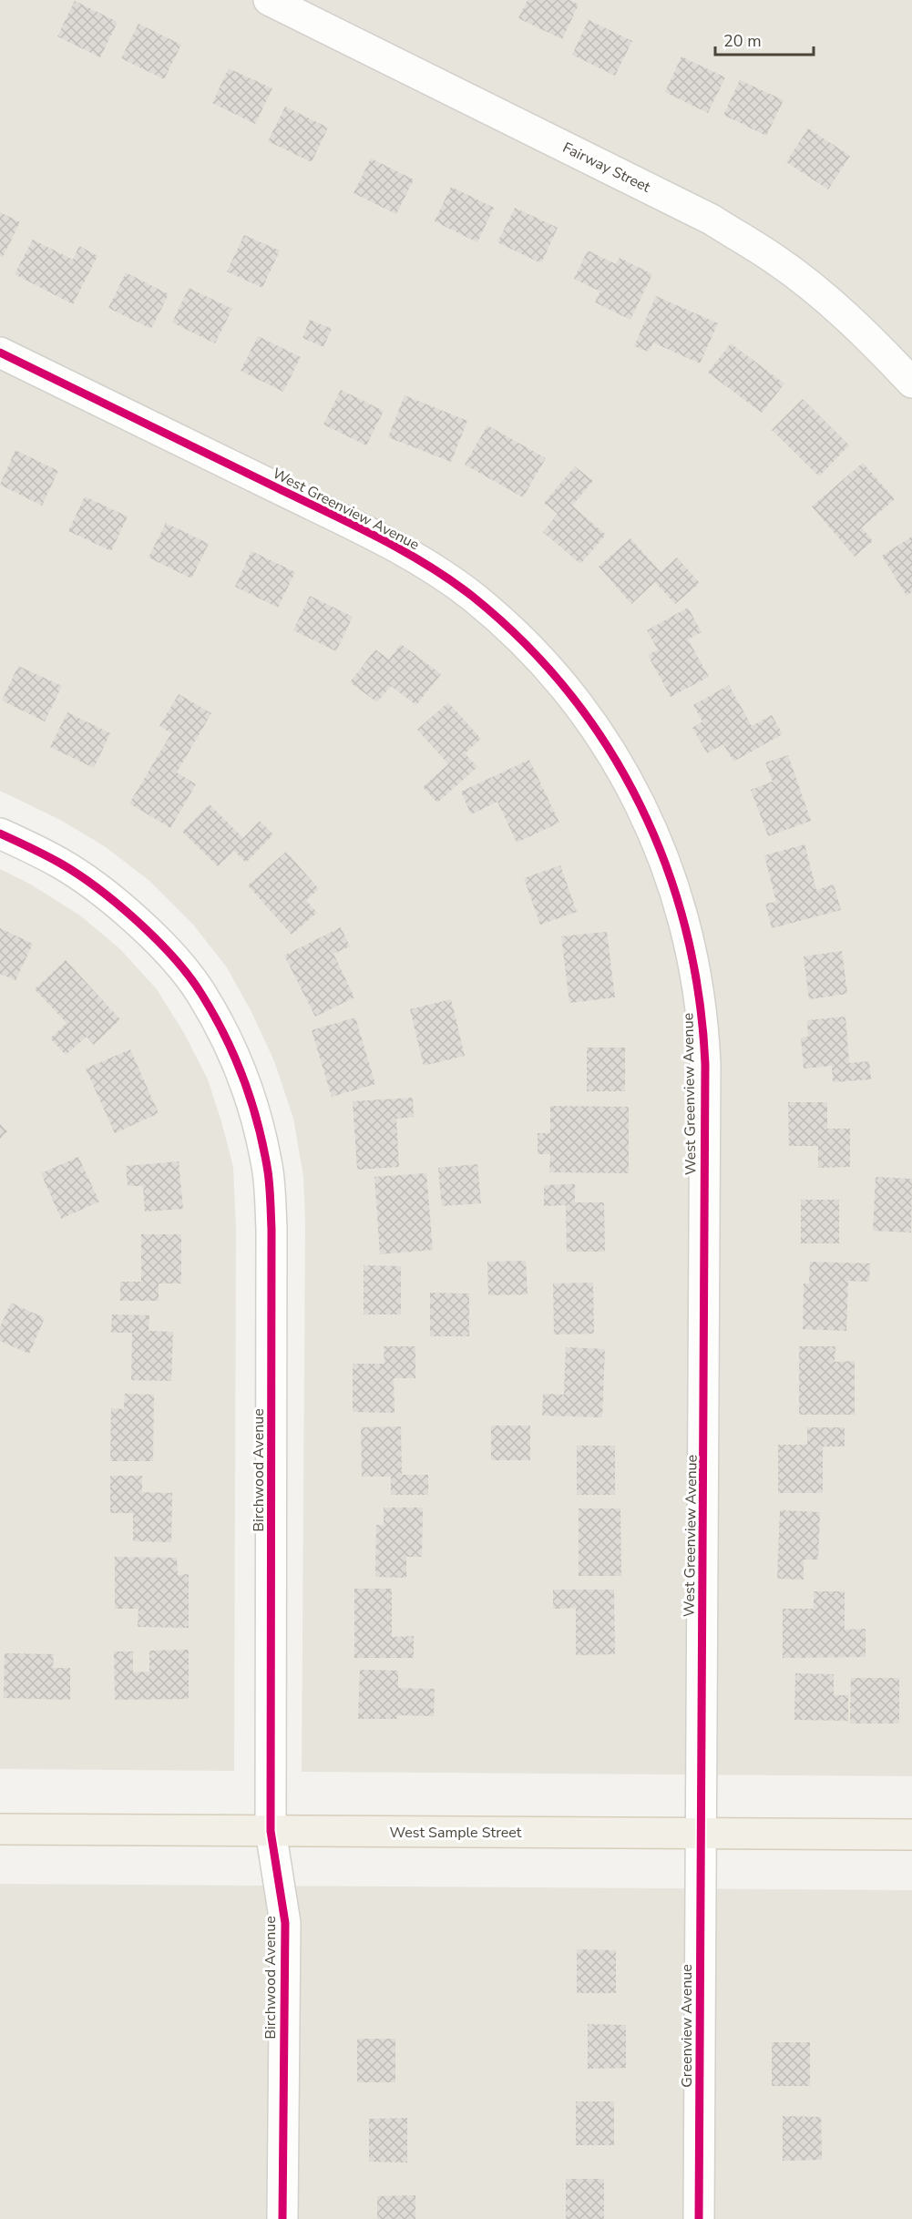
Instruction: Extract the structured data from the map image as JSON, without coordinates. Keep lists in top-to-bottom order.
{
  "streets": {
    "main road": ["West Sample Street"],
    "street": [
      "Fairway Street",
      "West Greenview Avenue",
      "Birchwood Avenue",
      "Greenview Avenue"
    ]
  },
  "crossings": [
    ["West Greenview Avenue", "West Sample Street"],
    ["West Greenview Avenue", "Greenview Avenue"],
    ["Birchwood Avenue", "West Sample Street"],
    ["West Sample Street", "Greenview Avenue"]
  ],
  "scale_bar": "20 m"
}
